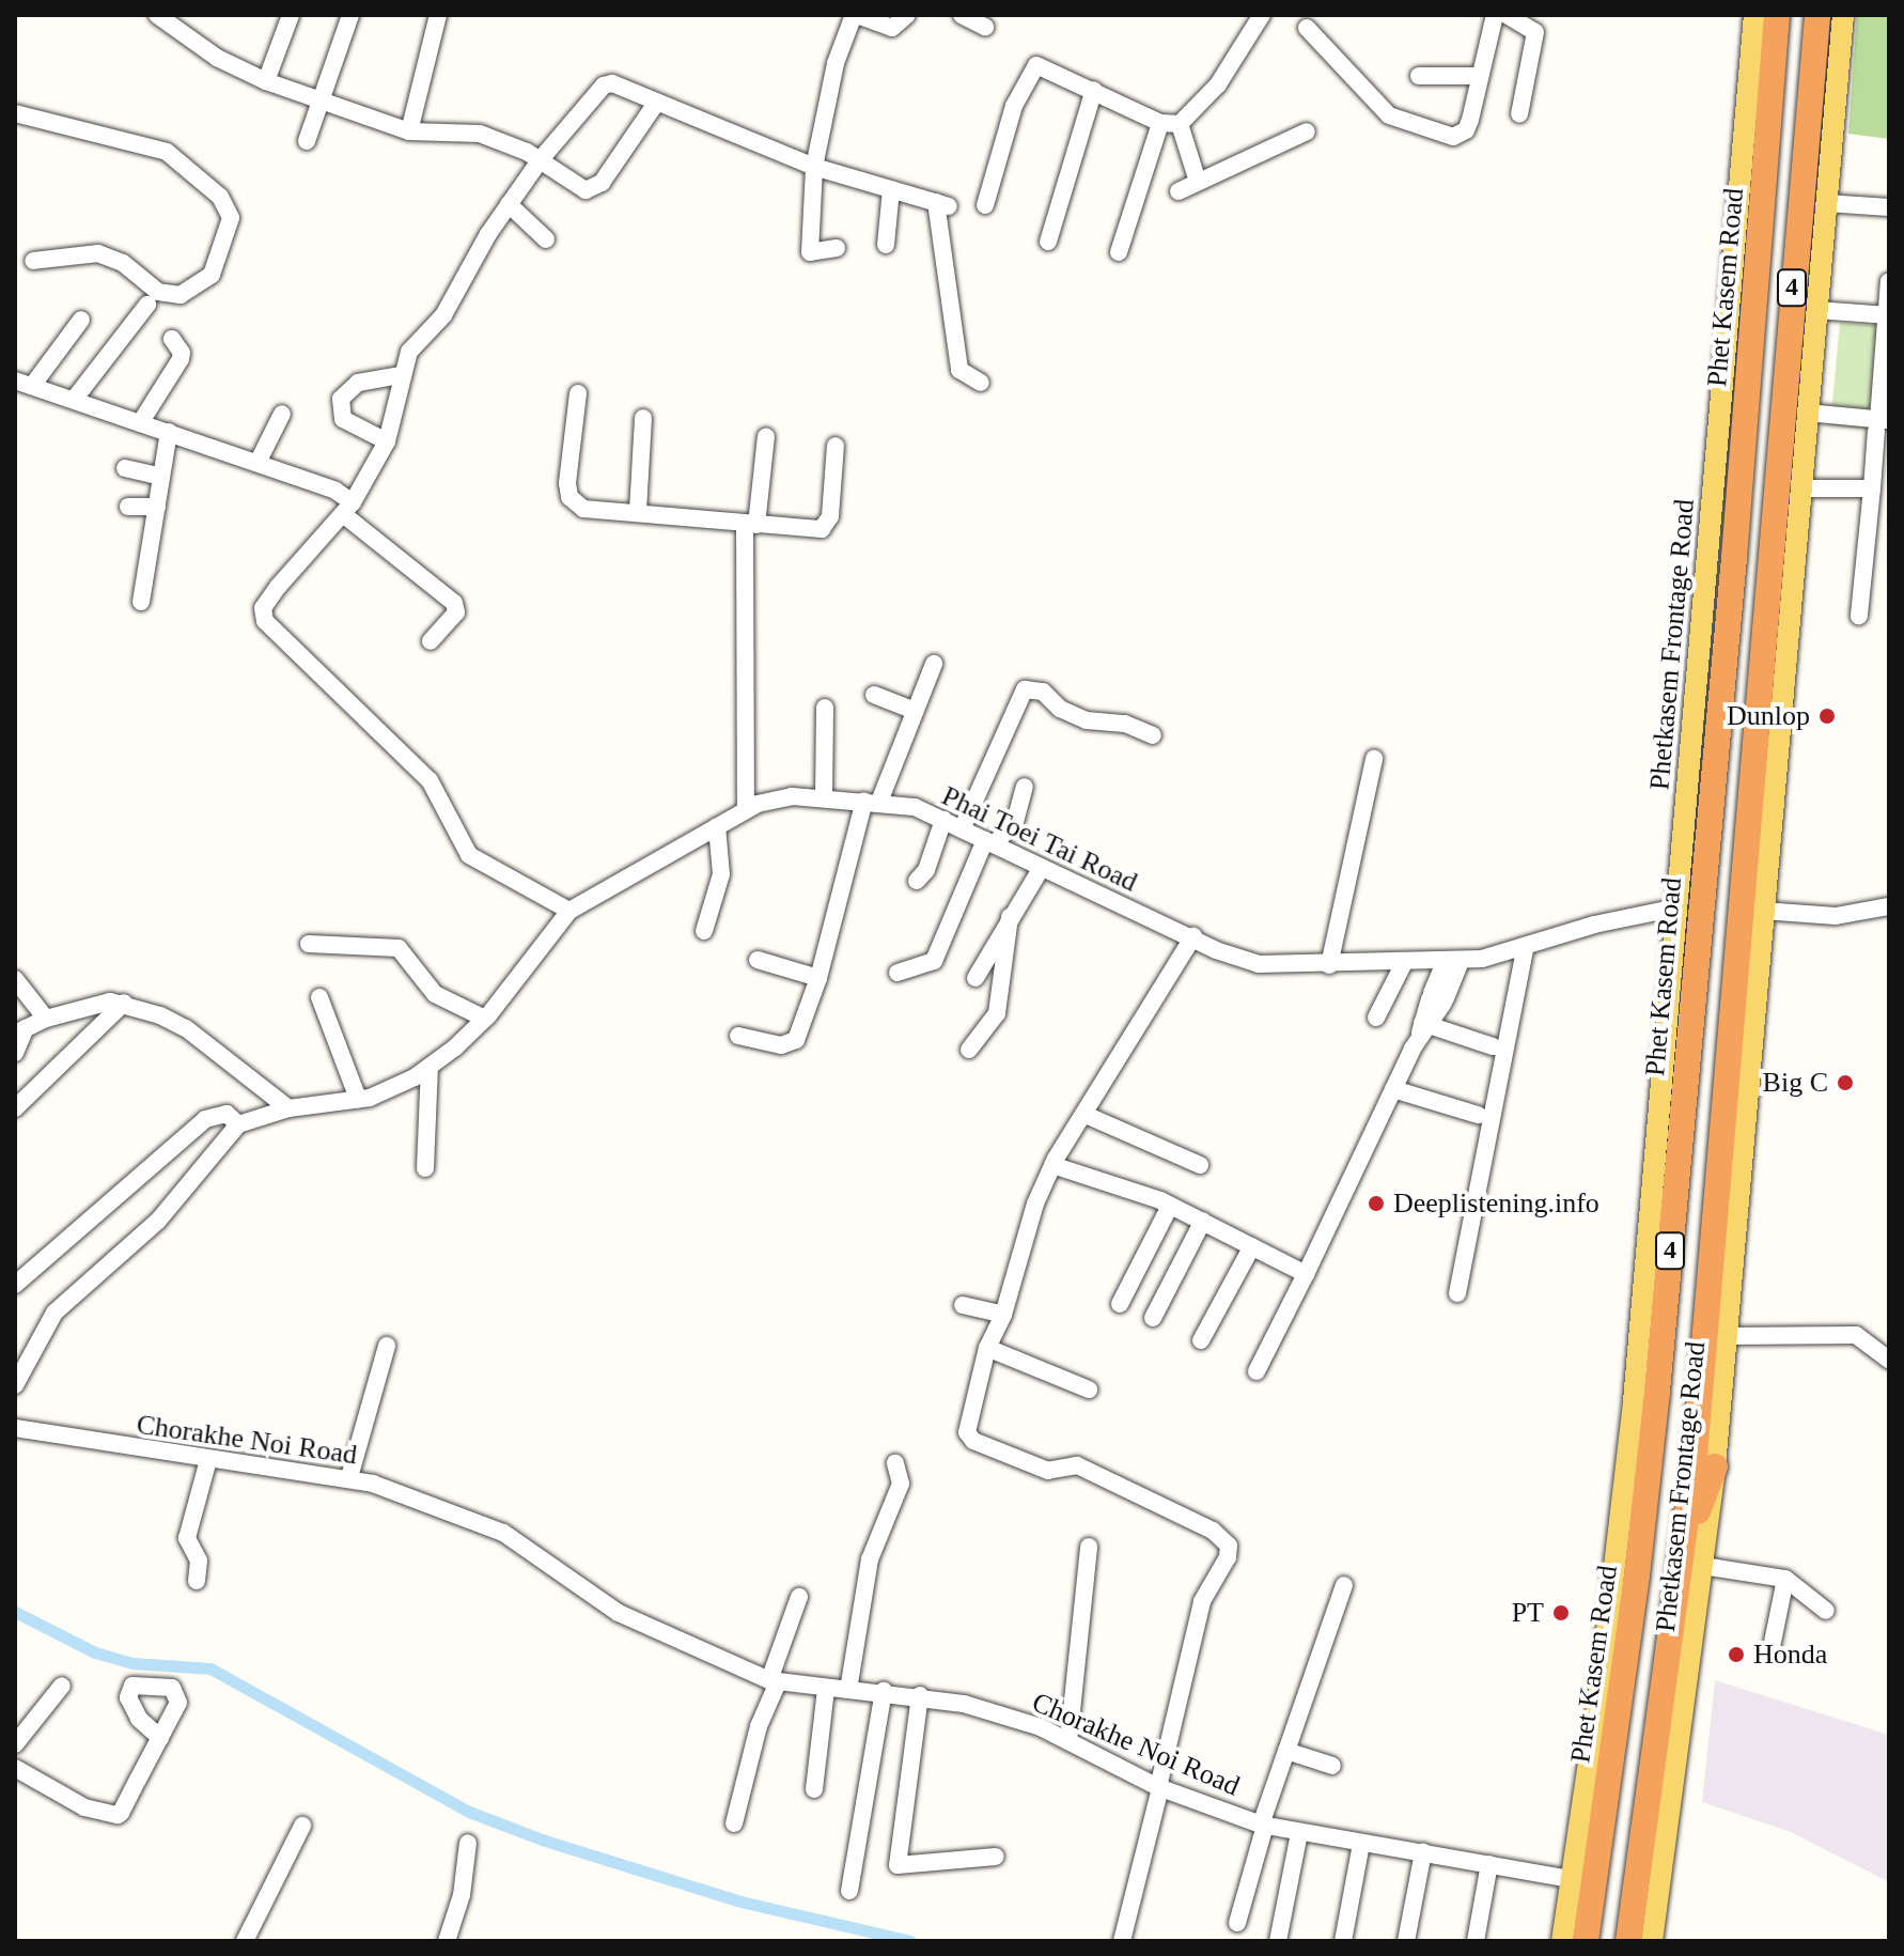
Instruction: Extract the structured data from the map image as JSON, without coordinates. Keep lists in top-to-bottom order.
{
  "streets": {
    "highway": ["Phet Kasem Road", "4"],
    "main road": ["Phetkasem Frontage Road"],
    "street": ["Phai Toei Tai Road", "Chorakhe Noi Road"]
  },
  "crossings": [
    ["4", "Phetkasem Frontage Road"],
    ["Phetkasem Frontage Road", "Phai Toei Tai Road"],
    ["Phetkasem Frontage Road", "Chorakhe Noi Road"]
  ],
  "places": [
    "Dunlop",
    "Big C",
    "Deeplistening.info",
    "PT",
    "Honda"
  ]
}
